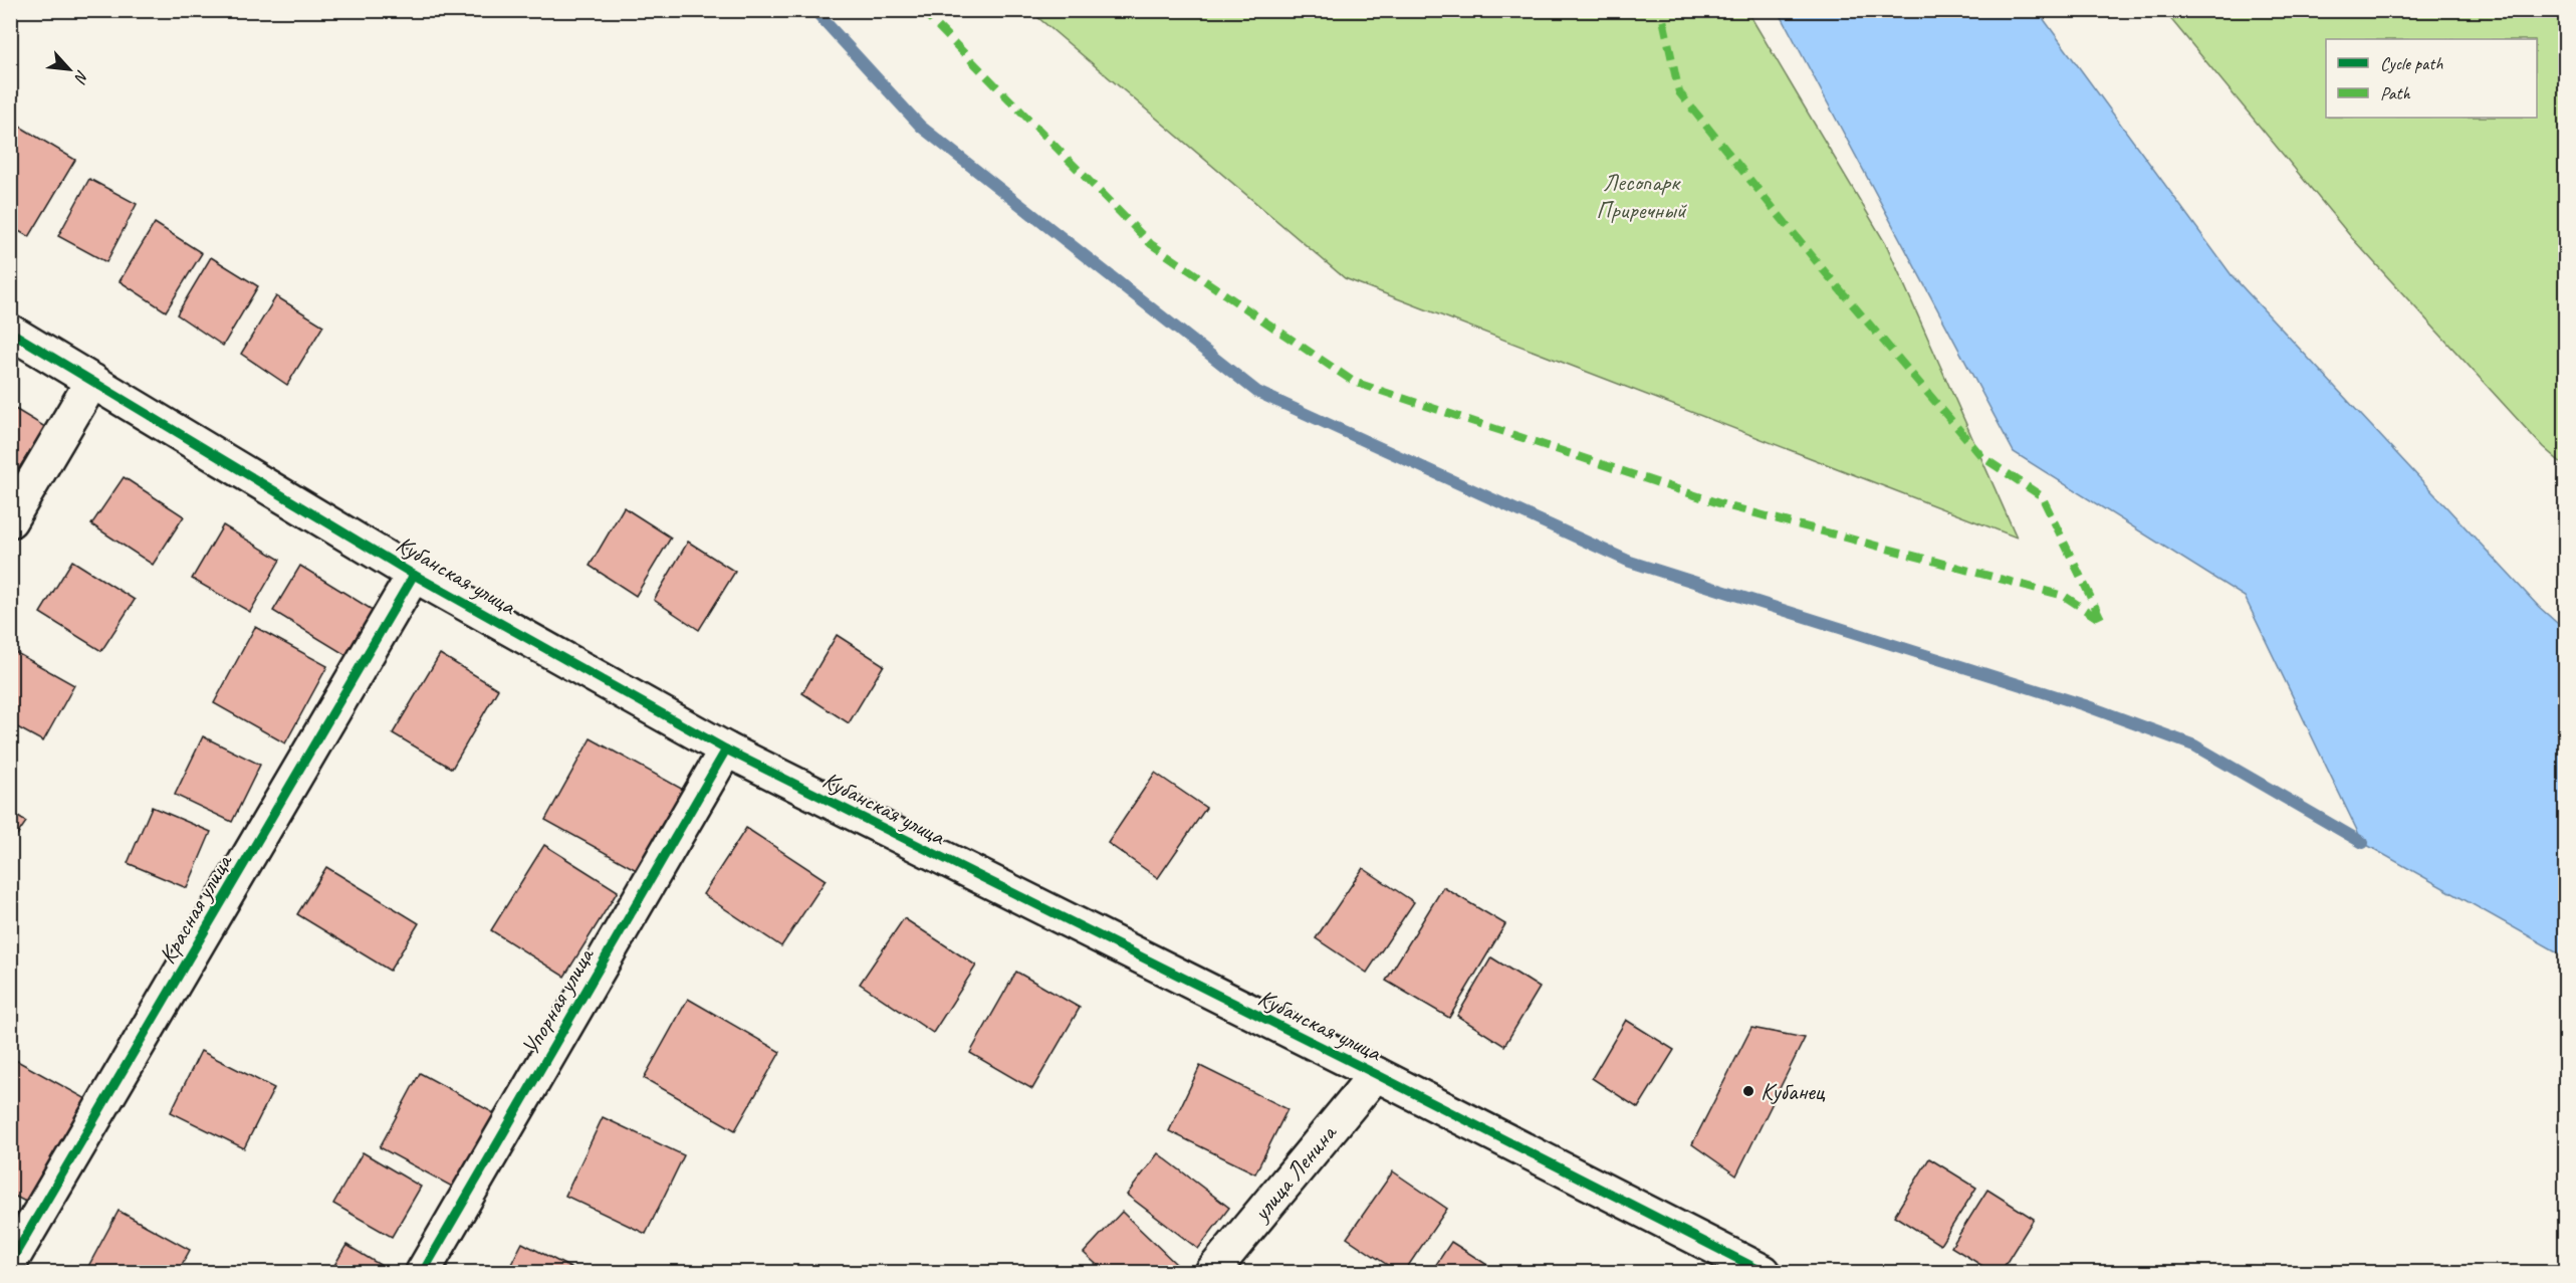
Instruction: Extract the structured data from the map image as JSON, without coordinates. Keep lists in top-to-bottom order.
{
  "streets": {
    "street": [
      "Кубанская улица",
      "Красная улица",
      "Упорная улица",
      "улица Ленина"
    ]
  },
  "crossings": [
    ["Кубанская улица", "Красная улица"],
    ["Кубанская улица", "Упорная улица"],
    ["Кубанская улица", "улица Ленина"]
  ],
  "parks": ["Лесопарк Приречный"],
  "places": ["Кубанец"],
  "legend": ["Cycle path", "Path"],
  "north": "bottom right"
}
